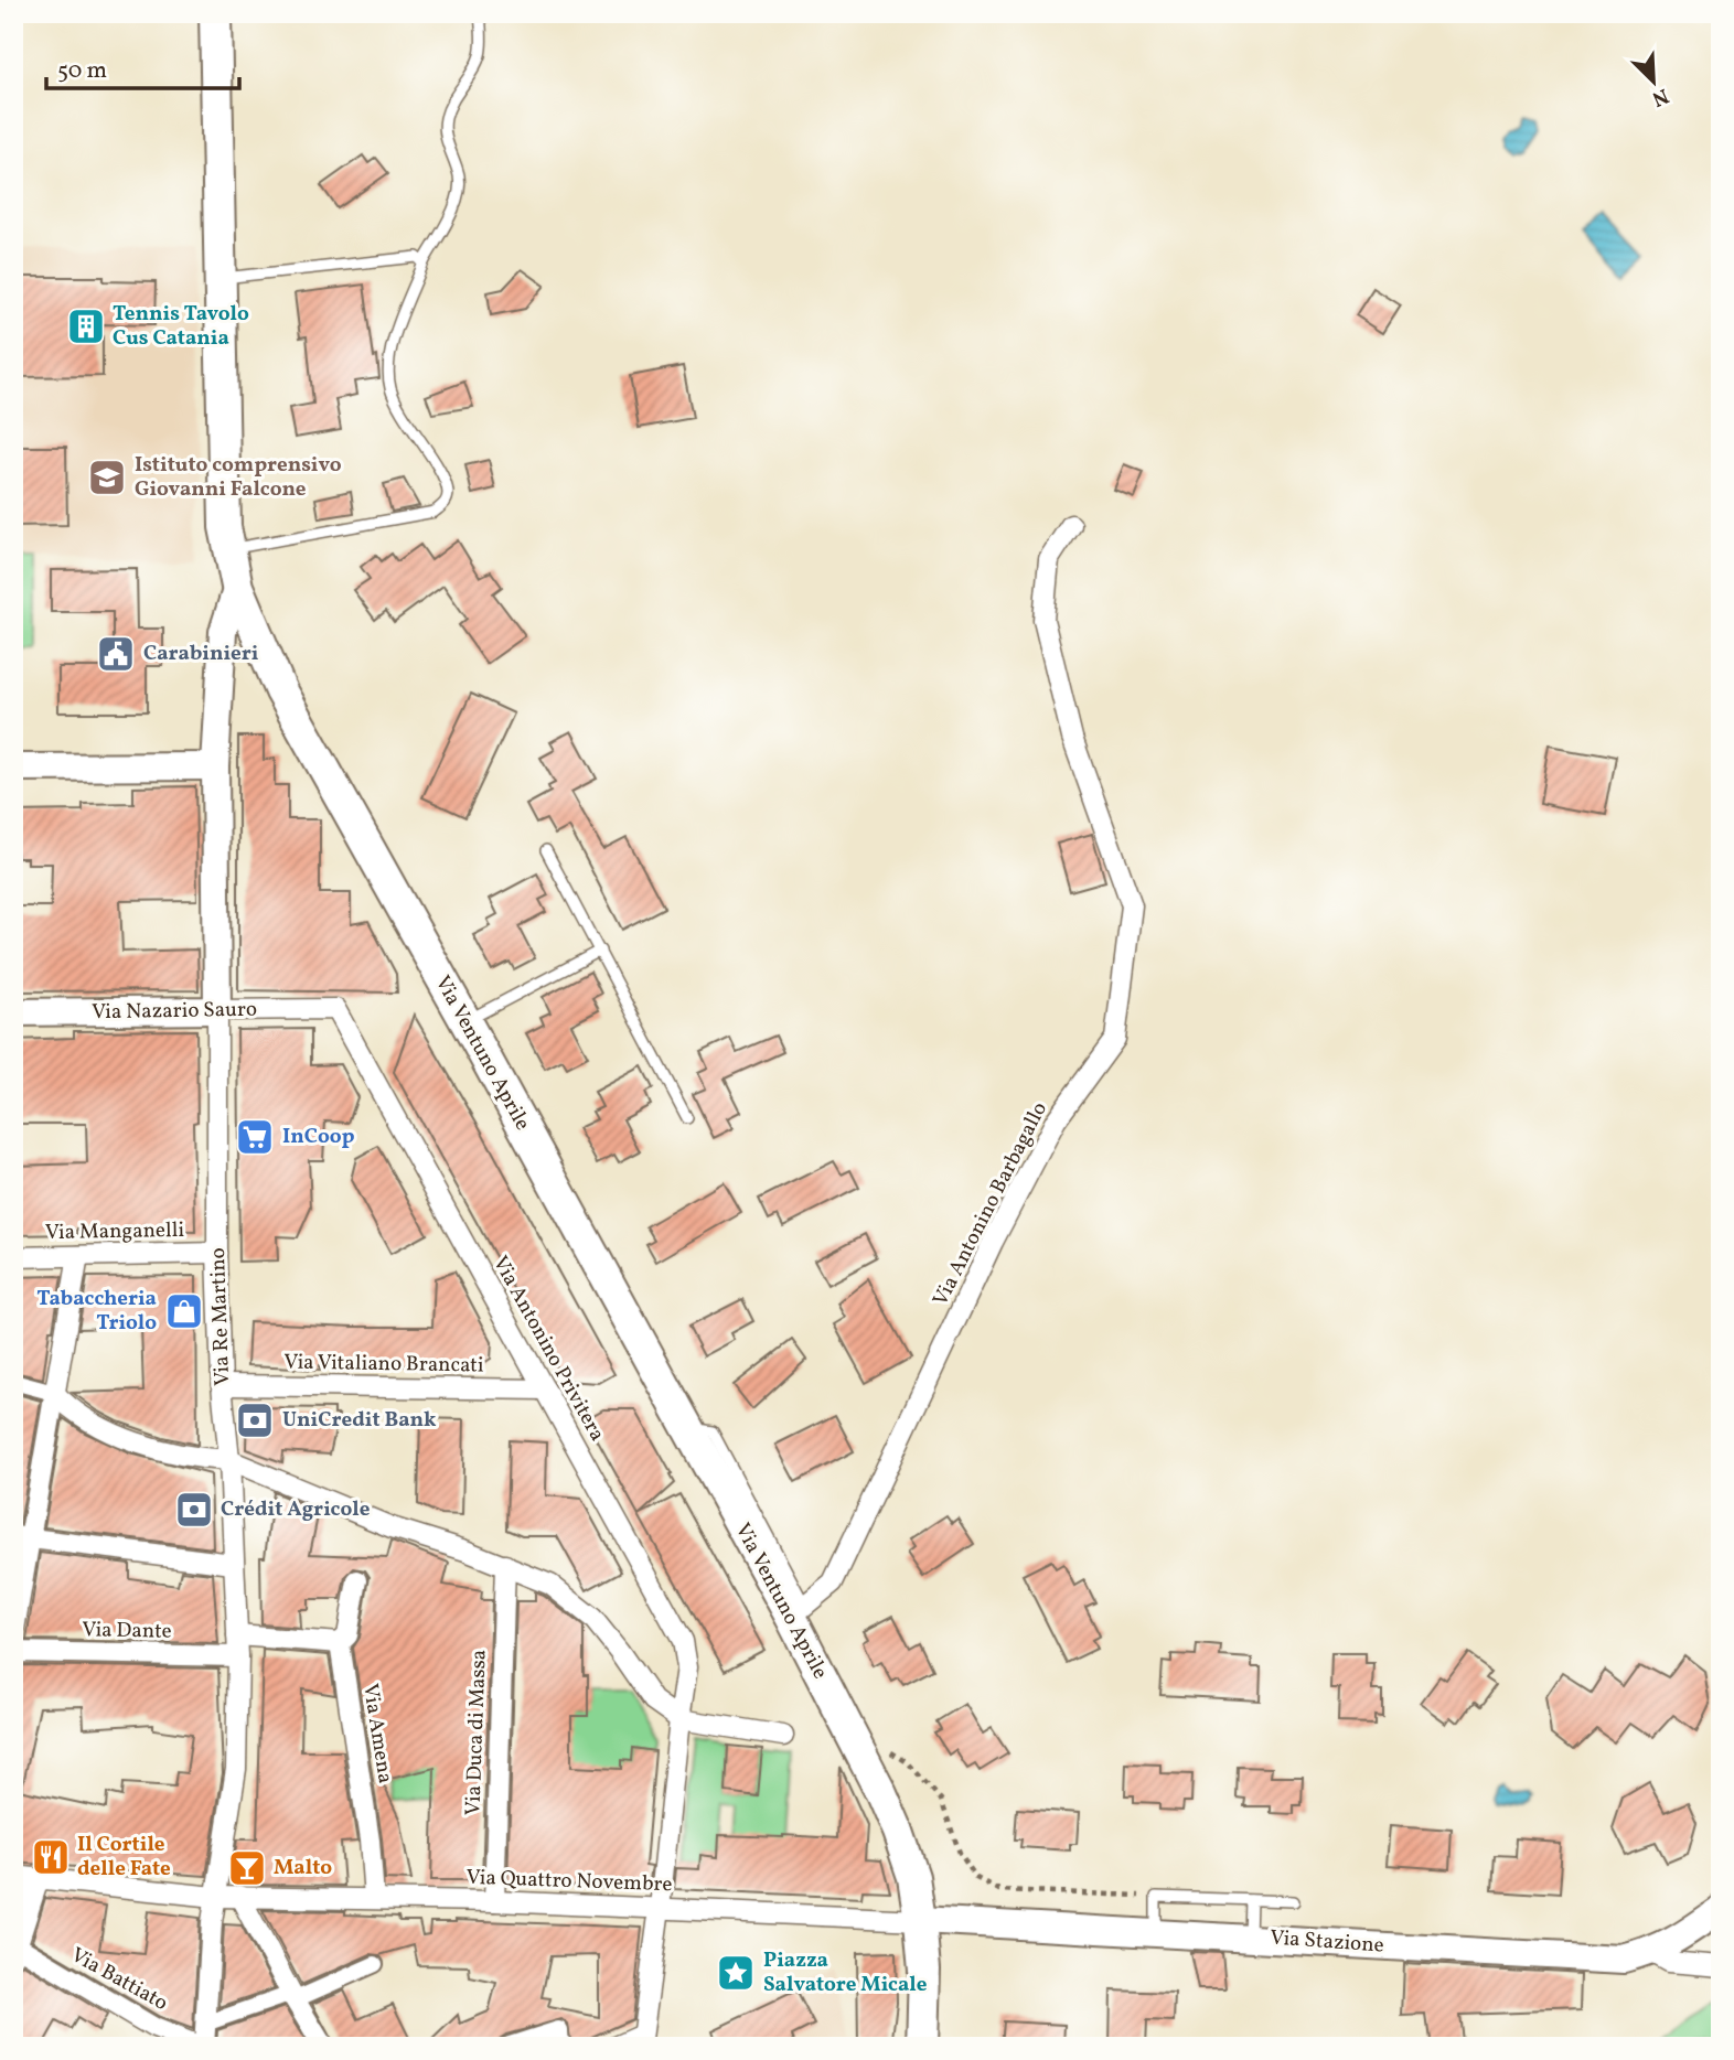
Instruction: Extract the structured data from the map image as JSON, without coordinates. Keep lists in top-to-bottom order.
{
  "streets": {
    "main road": [
      "Via Nazario Sauro",
      "Via Ventuno Aprile",
      "Via Re Martino",
      "Via Stazione"
    ],
    "street": [
      "Via Antonino Barbagallo",
      "Via Manganelli",
      "Via Antonino Privitera",
      "Via Vitaliano Brancati",
      "Via Dante",
      "Via Duca di Massa",
      "Via Amena",
      "Via Quattro Novembre",
      "Via Battiato"
    ]
  },
  "crossings": [
    ["Via Nazario Sauro", "Via Re Martino"],
    ["Via Nazario Sauro", "Via Antonino Privitera"],
    ["Via Ventuno Aprile", "Via Antonino Barbagallo"],
    ["Via Ventuno Aprile", "Via Re Martino"],
    ["Via Ventuno Aprile", "Via Quattro Novembre"],
    ["Via Ventuno Aprile", "Via Stazione"],
    ["Via Manganelli", "Via Re Martino"],
    ["Via Re Martino", "Via Vitaliano Brancati"],
    ["Via Re Martino", "Via Dante"],
    ["Via Re Martino", "Via Quattro Novembre"],
    ["Via Re Martino", "Via Battiato"],
    ["Via Antonino Privitera", "Via Vitaliano Brancati"],
    ["Via Antonino Privitera", "Via Quattro Novembre"],
    ["Via Duca di Massa", "Via Quattro Novembre"],
    ["Via Amena", "Via Quattro Novembre"],
    ["Via Quattro Novembre", "Via Stazione"]
  ],
  "places": {
    "building": ["Tennis Tavolo Cus Catania"],
    "school or university": ["Istituto comprensivo Giovanni Falcone"],
    "public building": ["Carabinieri"],
    "supermarket": ["InCoop"],
    "shop": ["Tabaccheria Triolo"],
    "bank": ["UniCredit Bank", "Crédit Agricole"],
    "restaurant": ["Il Cortile delle Fate"],
    "bar": ["Malto"],
    "place": ["Piazza Salvatore Micale"]
  },
  "scale_bar": "50 m",
  "north": "bottom right"
}
